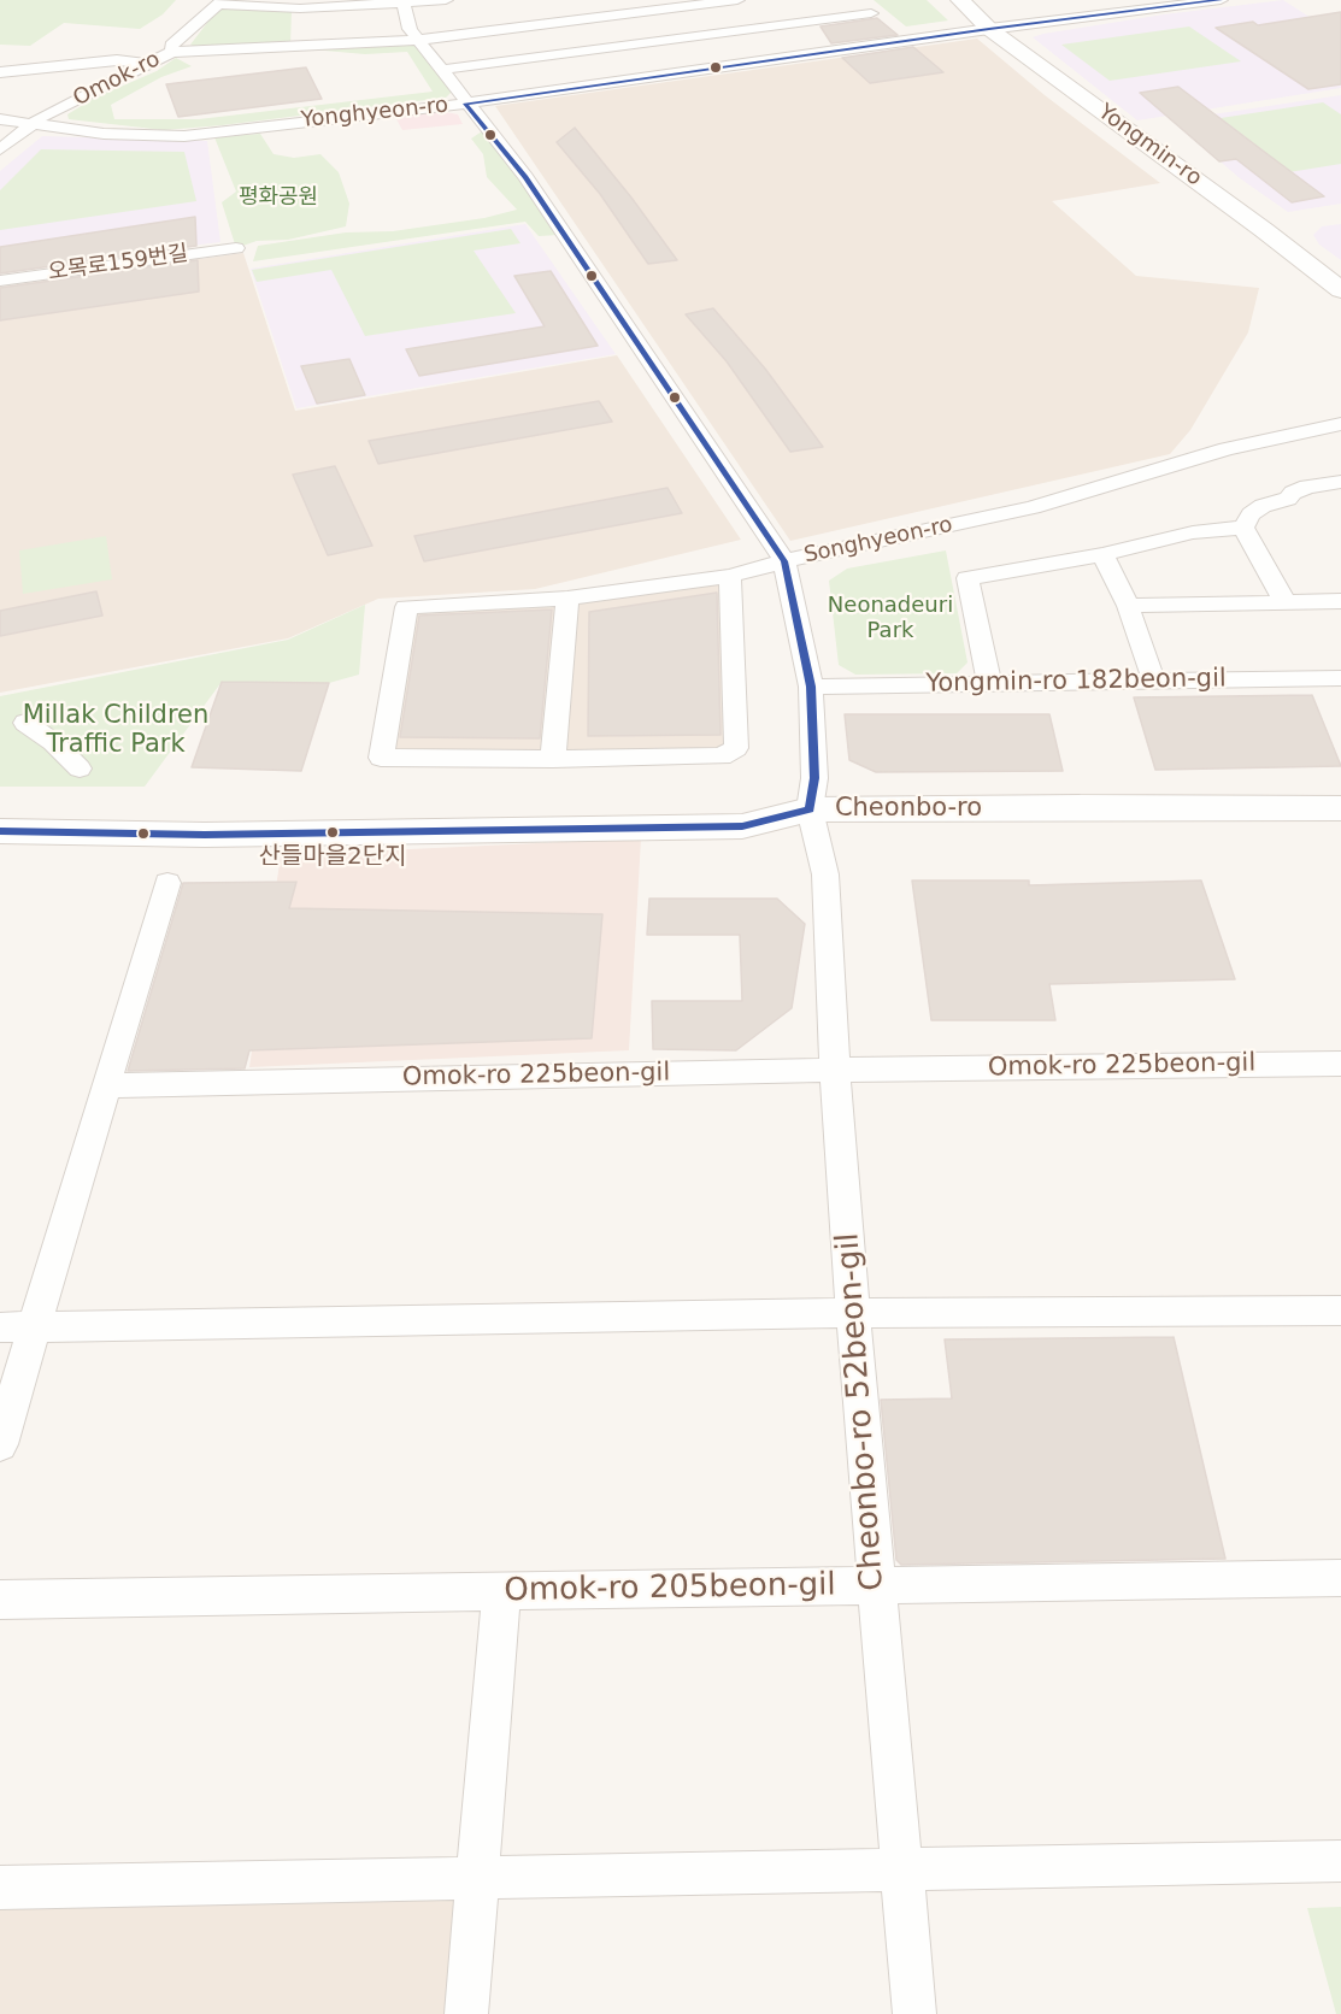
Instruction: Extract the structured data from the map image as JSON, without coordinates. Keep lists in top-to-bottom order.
{
  "streets": {
    "main road": ["Yongmin-ro", "Cheonbo-ro"],
    "street": [
      "Omok-ro",
      "Yonghyeon-ro",
      "오목로159번길",
      "Songhyeon-ro",
      "Yongmin-ro 182beon-gil",
      "Omok-ro 225beon-gil",
      "Cheonbo-ro 52beon-gil",
      "Omok-ro 205beon-gil"
    ]
  },
  "crossings": [
    ["Omok-ro", "Yonghyeon-ro"],
    ["Yonghyeon-ro", "Yongmin-ro"],
    ["Cheonbo-ro", "Cheonbo-ro 52beon-gil"],
    ["Omok-ro 225beon-gil", "Cheonbo-ro 52beon-gil"],
    ["Cheonbo-ro 52beon-gil", "Omok-ro 205beon-gil"]
  ],
  "parks": ["평화공원", "Neonadeuri Park", "Millak Children Traffic Park"],
  "places": ["산들마을2단지"]
}
